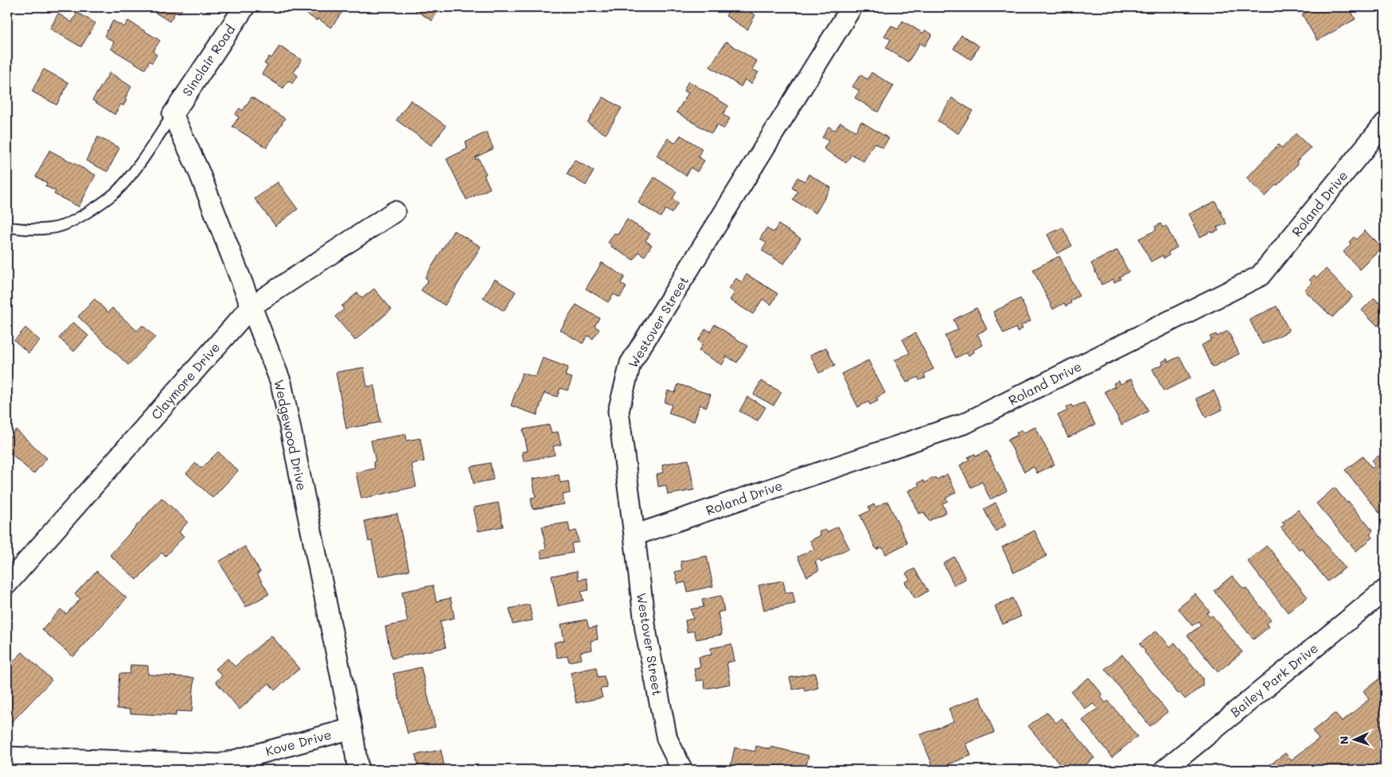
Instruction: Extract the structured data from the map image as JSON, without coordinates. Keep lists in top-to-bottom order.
{
  "streets": {
    "street": [
      "Sinclair Road",
      "Roland Drive",
      "Westover Street",
      "Claymore Drive",
      "Wedgewood Drive",
      "Bailey Park Drive",
      "Kove Drive"
    ]
  },
  "crossings": [
    ["Sinclair Road", "Wedgewood Drive"],
    ["Roland Drive", "Westover Street"],
    ["Claymore Drive", "Wedgewood Drive"],
    ["Wedgewood Drive", "Kove Drive"]
  ],
  "north": "left"
}
